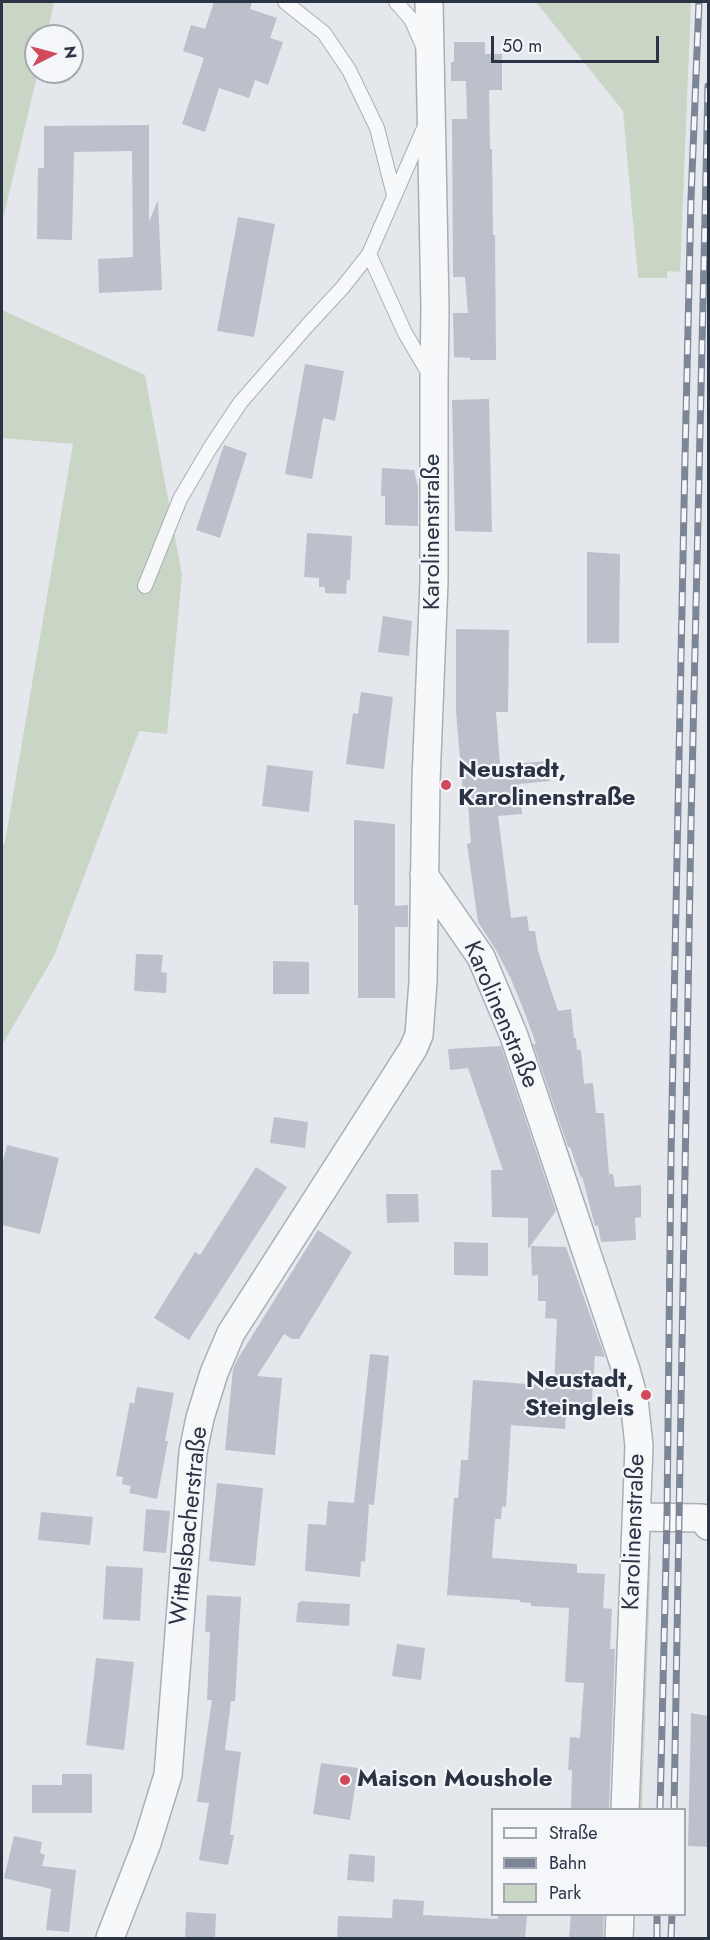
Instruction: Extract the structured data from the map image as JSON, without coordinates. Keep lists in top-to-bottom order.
{
  "streets": {
    "street": ["Karolinenstraße", "Wittelsbacherstraße"]
  },
  "crossings": [
    ["Karolinenstraße", "Wittelsbacherstraße"]
  ],
  "places": ["Neustadt, Karolinenstraße", "Neustadt, Steingleis", "Maison Moushole"],
  "legend": ["Straße", "Bahn", "Park"],
  "scale_bar": "50 m",
  "north": "right"
}
